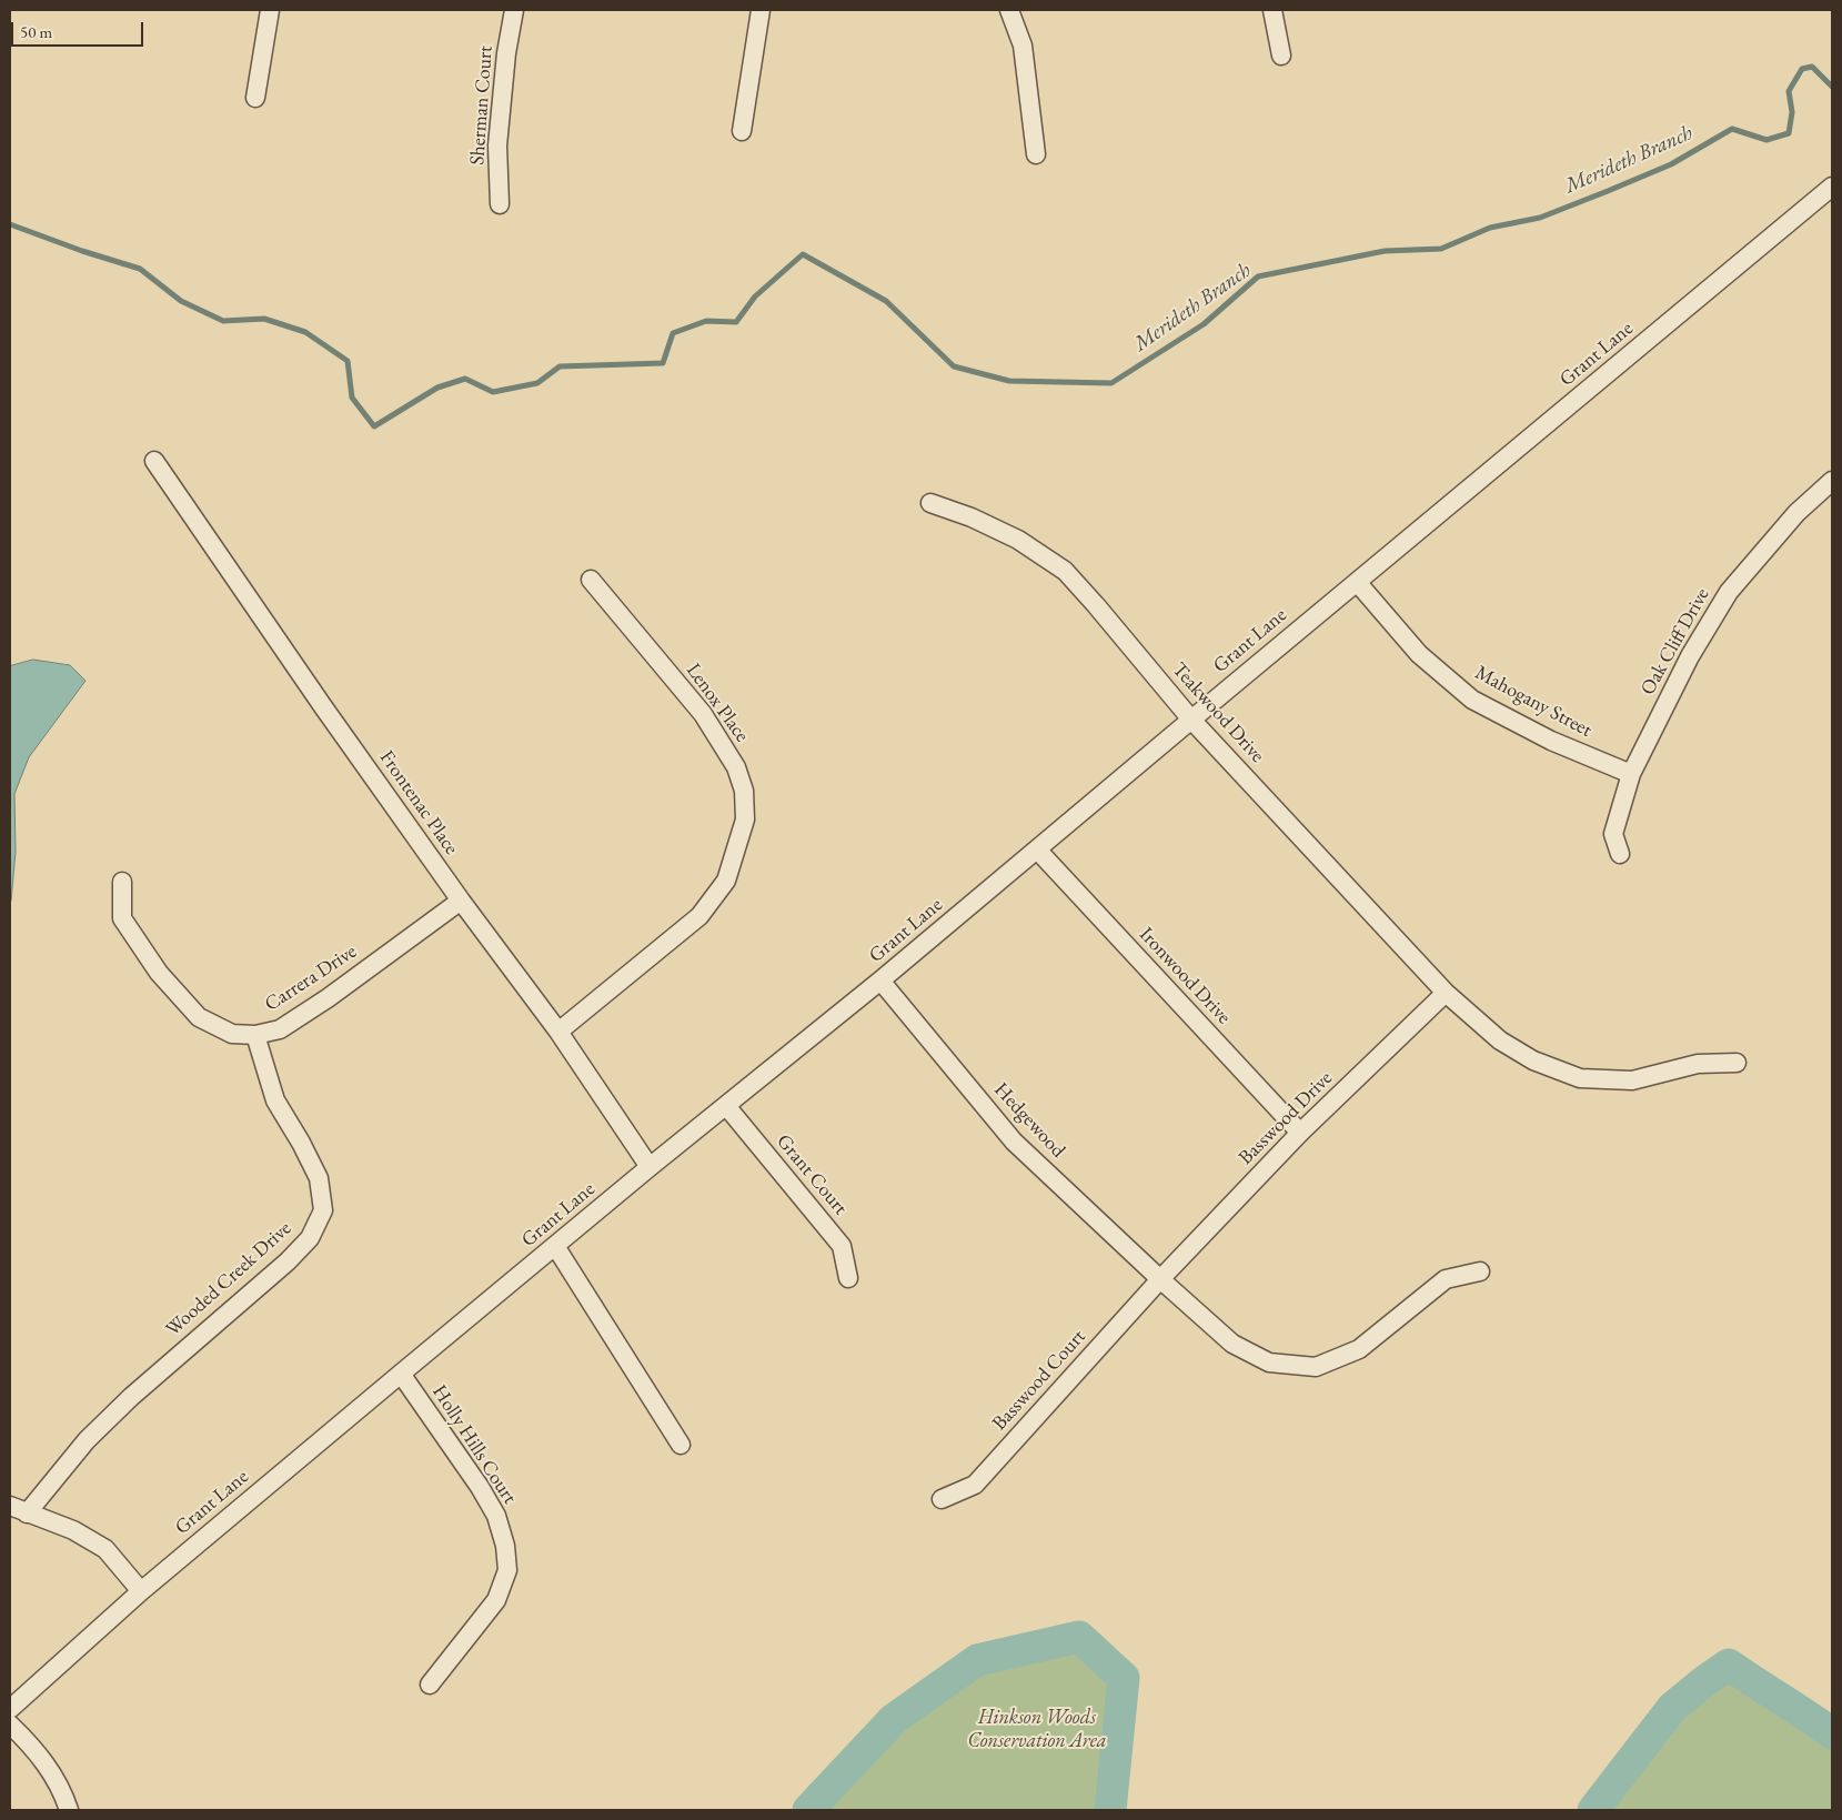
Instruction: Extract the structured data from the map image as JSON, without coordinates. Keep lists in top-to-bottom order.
{
  "streets": {
    "street": [
      "Sherman Court",
      "Grant Lane",
      "Oak Cliff Drive",
      "Mahogany Street",
      "Lenox Place",
      "Teakwood Drive",
      "Frontenac Place",
      "Ironwood Drive",
      "Carrera Drive",
      "Basswood Drive",
      "Hedgewood",
      "Grant Court",
      "Wooded Creek Drive",
      "Basswood Court",
      "Holly Hills Court"
    ]
  },
  "crossings": [
    ["Grant Lane", "Mahogany Street"],
    ["Grant Lane", "Teakwood Drive"],
    ["Grant Lane", "Frontenac Place"],
    ["Grant Lane", "Ironwood Drive"],
    ["Grant Lane", "Hedgewood"],
    ["Grant Lane", "Grant Court"],
    ["Grant Lane", "Holly Hills Court"],
    ["Oak Cliff Drive", "Mahogany Street"],
    ["Lenox Place", "Frontenac Place"],
    ["Teakwood Drive", "Basswood Drive"],
    ["Frontenac Place", "Carrera Drive"],
    ["Ironwood Drive", "Basswood Drive"],
    ["Carrera Drive", "Wooded Creek Drive"],
    ["Basswood Drive", "Hedgewood"],
    ["Basswood Drive", "Basswood Court"],
    ["Hedgewood", "Basswood Court"]
  ],
  "water": ["Merideth Branch"],
  "parks": ["Hinkson Woods Conservation Area"],
  "scale_bar": "50 m"
}
